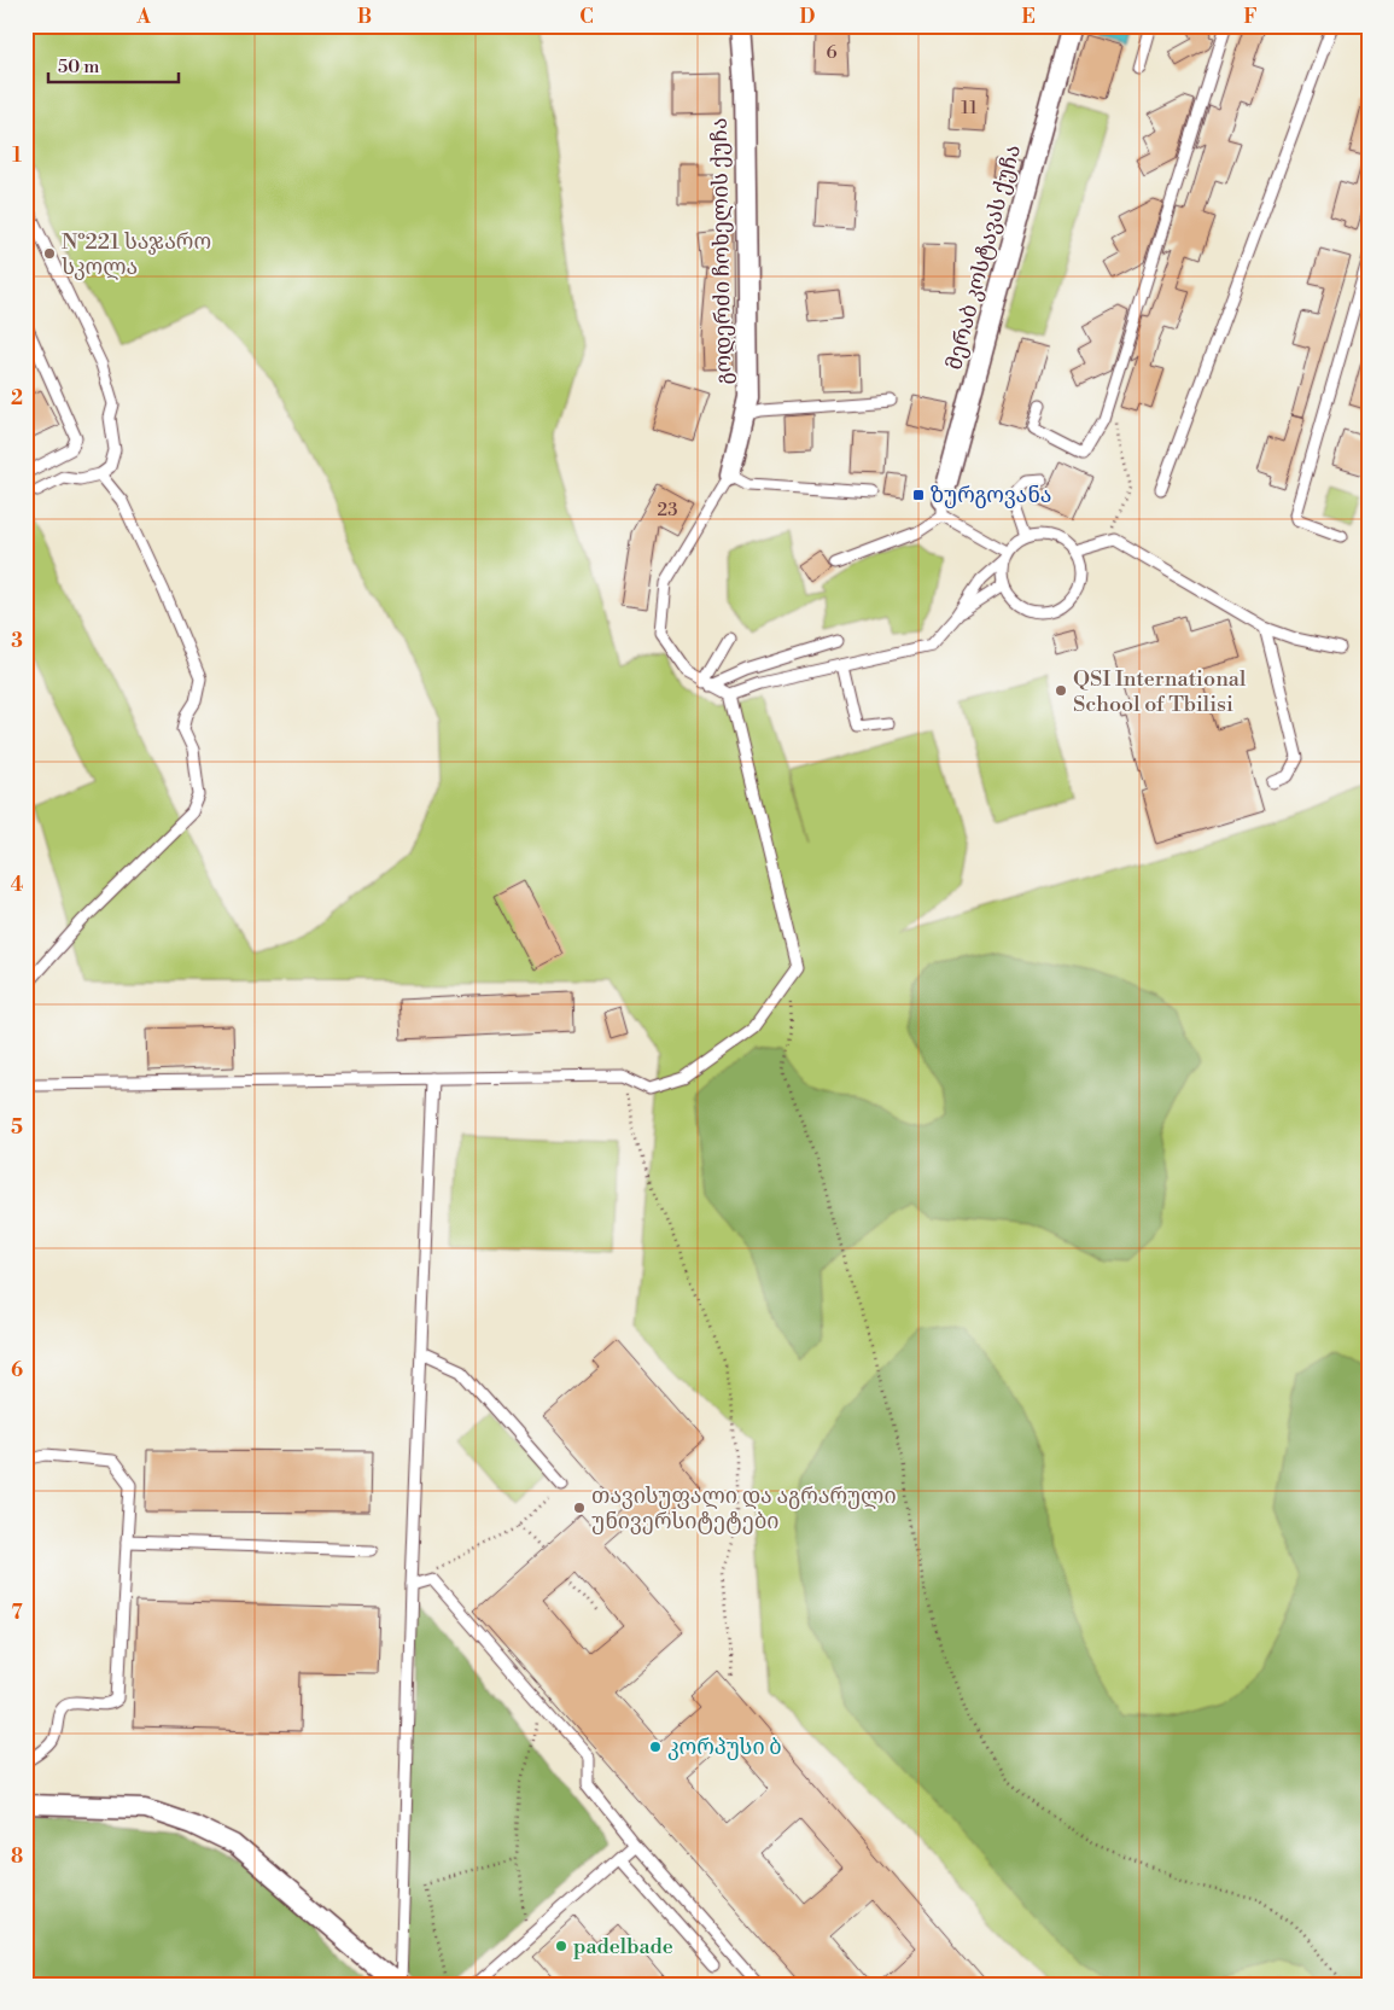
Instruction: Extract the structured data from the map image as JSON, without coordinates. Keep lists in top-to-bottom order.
{
  "streets": {
    "street": ["გოდერძი ჩოხელის ქუჩა", "მერაბ კოსტავას ქუჩა"]
  },
  "places": {
    "other": [
      "№221 საჯარო სკოლა",
      "QSI International School of Tbilisi",
      "თავისუფალი და აგრარული უნივერსიტეტები",
      "კორპუსი ბ",
      "padelbade"
    ],
    "transit": ["ზურგოვანა"]
  },
  "house_numbers": ["6", "11", "23"],
  "scale_bar": "50 m",
  "grid": {
    "columns": [
      "A",
      "B",
      "C",
      "D",
      "E",
      "F"
    ],
    "rows": [
      "1",
      "2",
      "3",
      "4",
      "5",
      "6",
      "7",
      "8"
    ]
  }
}
